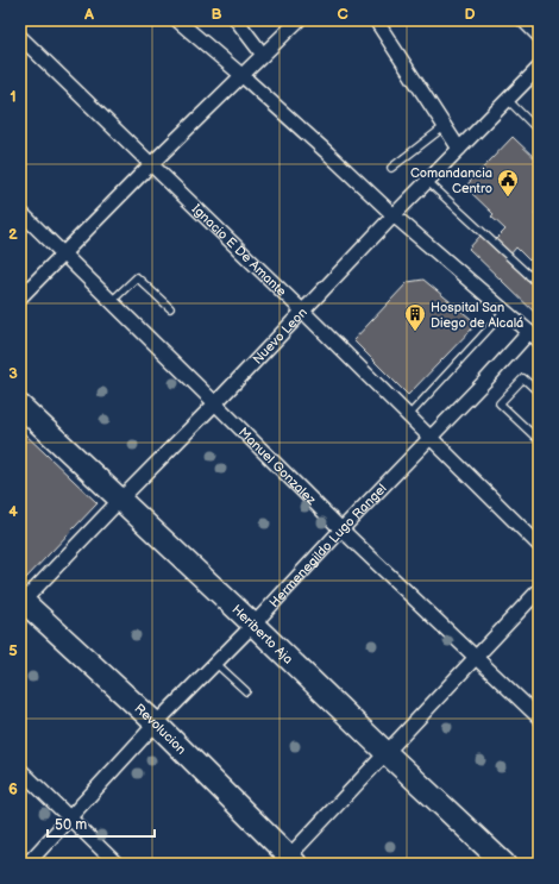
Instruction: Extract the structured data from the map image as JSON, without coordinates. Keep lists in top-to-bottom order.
{
  "streets": {
    "main road": ["Heriberto Aja", "Revolucion"],
    "street": [
      "Ignacio E De Amante",
      "Nuevo Leon",
      "Manuel Gonzalez",
      "Hermenegildo Lugo Rangel"
    ]
  },
  "crossings": [
    ["Ignacio E De Amante", "Nuevo Leon"],
    ["Ignacio E De Amante", "Hermenegildo Lugo Rangel"],
    ["Nuevo Leon", "Manuel Gonzalez"],
    ["Nuevo Leon", "Heriberto Aja"],
    ["Nuevo Leon", "Revolucion"],
    ["Manuel Gonzalez", "Hermenegildo Lugo Rangel"],
    ["Hermenegildo Lugo Rangel", "Heriberto Aja"],
    ["Hermenegildo Lugo Rangel", "Revolucion"]
  ],
  "places": {
    "public building": ["Comandancia Centro"],
    "building": ["Hospital San Diego de Alcalá"]
  },
  "scale_bar": "50 m",
  "grid": {
    "columns": [
      "A",
      "B",
      "C",
      "D"
    ],
    "rows": [
      "1",
      "2",
      "3",
      "4",
      "5",
      "6"
    ]
  }
}
